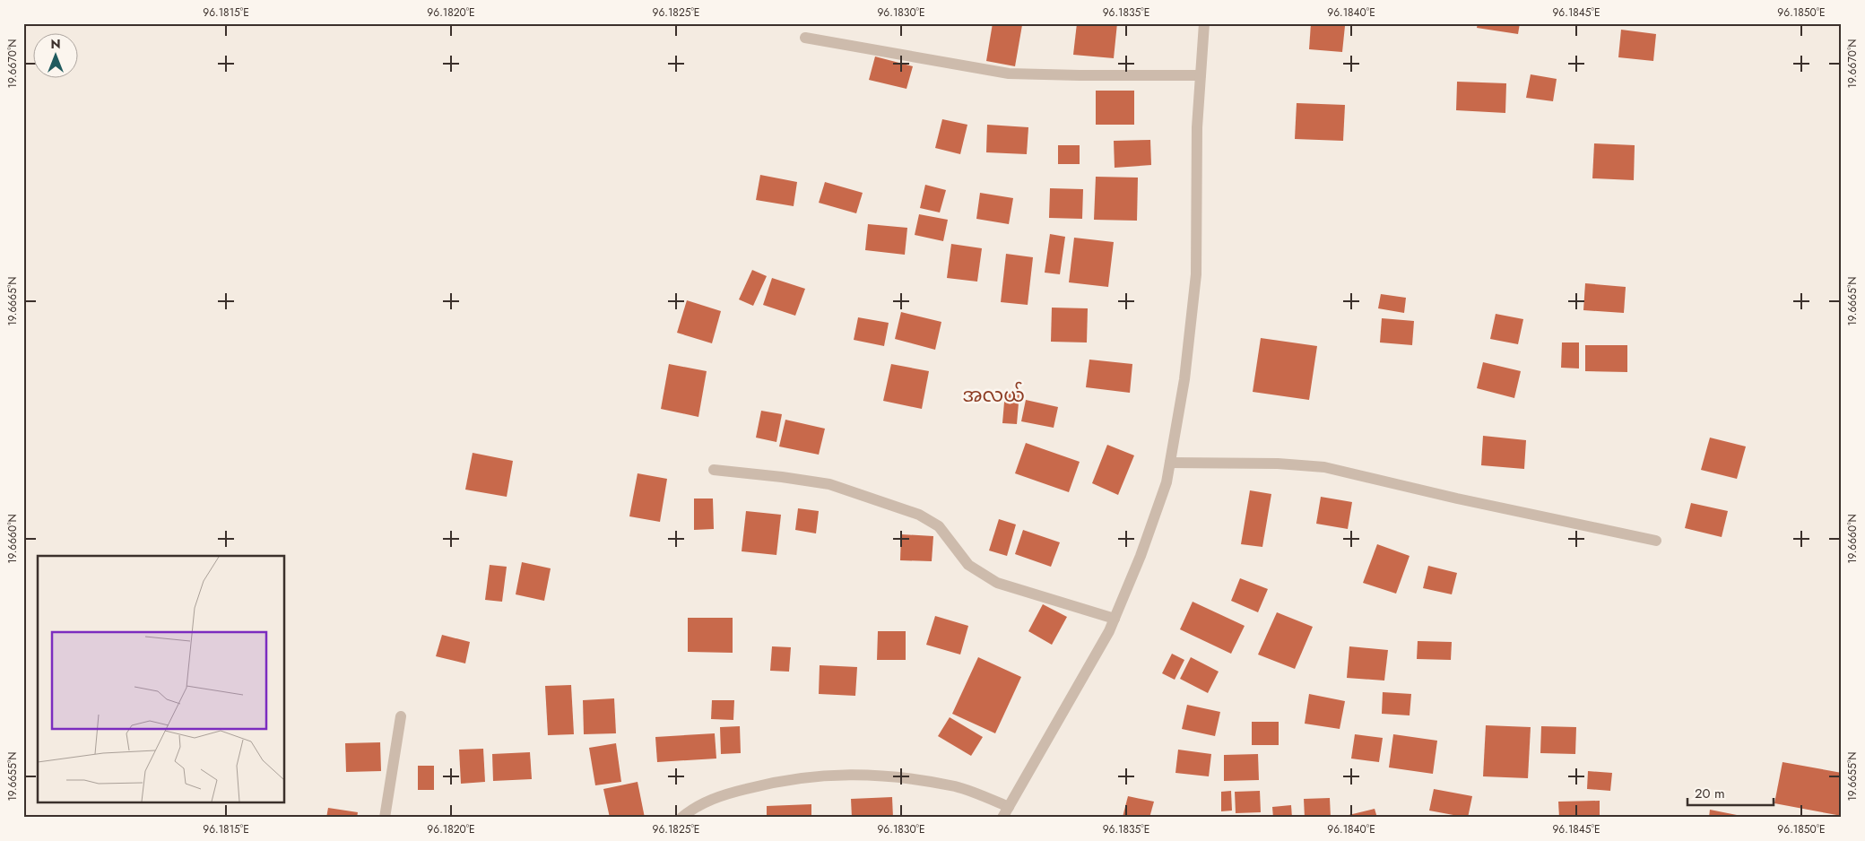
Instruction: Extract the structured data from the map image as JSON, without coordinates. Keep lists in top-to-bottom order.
{
  "districts": ["အလယ်"],
  "scale_bar": "20 m",
  "north": "top",
  "coordinates": [
    "96.1815°E",
    "96.1820°E",
    "96.1825°E",
    "96.1830°E",
    "96.1835°E",
    "96.1840°E",
    "96.1845°E",
    "96.1850°E",
    "19.6670°N",
    "19.6665°N",
    "19.6660°N",
    "19.6655°N"
  ]
}
